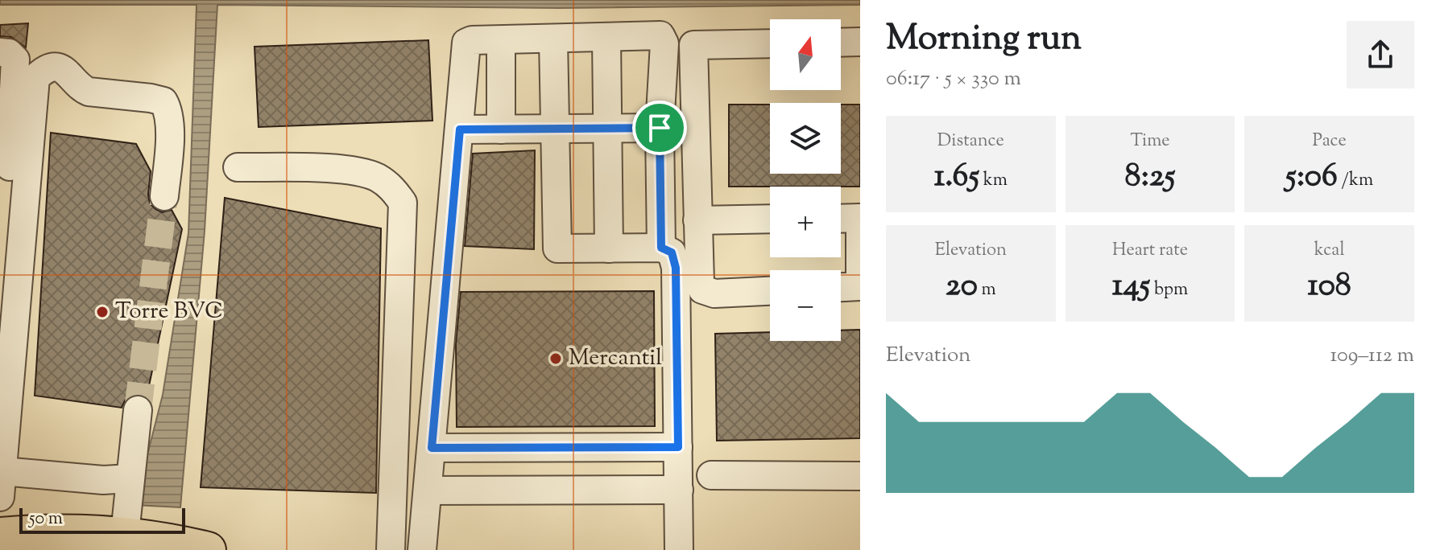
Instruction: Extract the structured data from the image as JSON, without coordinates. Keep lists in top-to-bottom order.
{
  "places": ["Torre BVC", "Mercantil"],
  "scale_bar": "50 m",
  "north": "top",
  "page": {
    "heading": ["Morning run", "06:17 · 5 × 330 m"],
    "map_buttons": ["+", "−"],
    "stats": [
      ["Distance", "1.65 km"],
      ["Time", "8:25"],
      ["Pace", "5:06 /km"],
      ["Elevation", "20 m"],
      ["Heart rate", "145 bpm"],
      ["kcal", "108"]
    ],
    "chart": ["Elevation", "109–112 m"],
    "scale": "50 m"
  }
}
